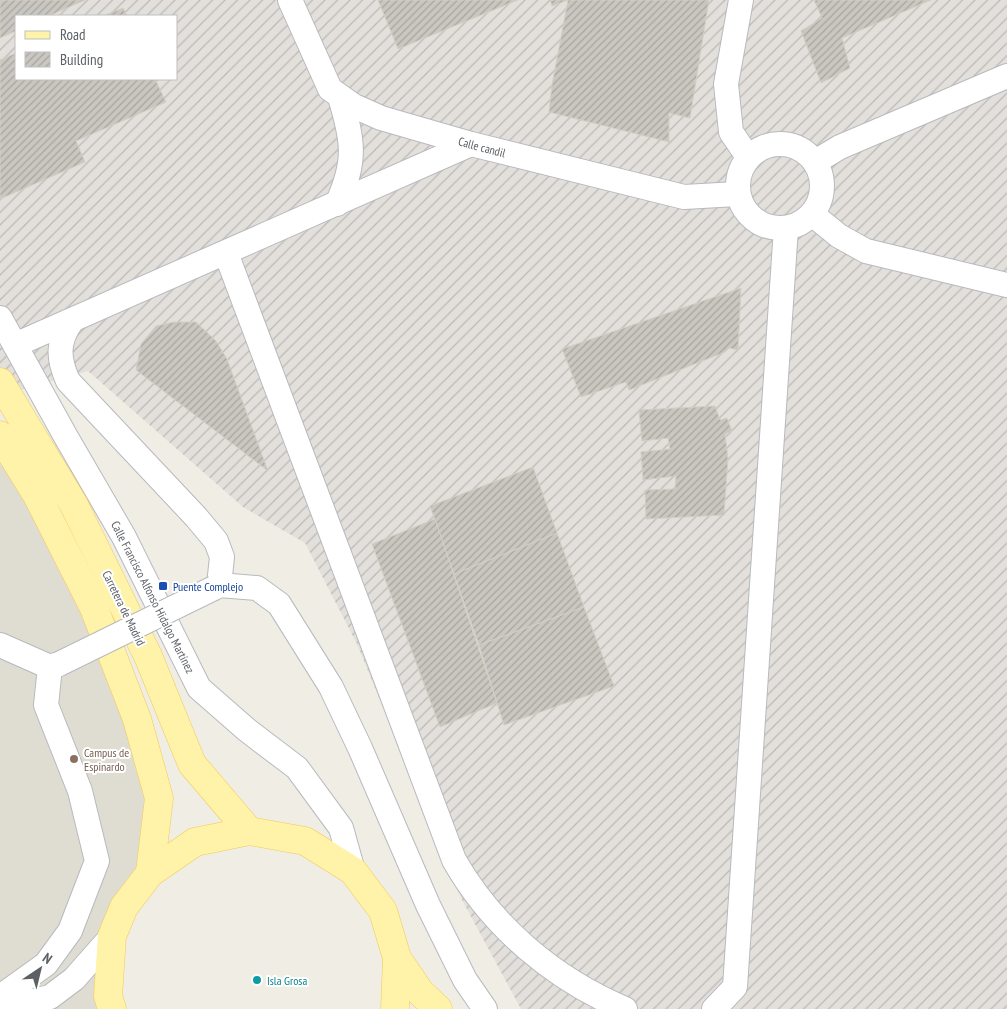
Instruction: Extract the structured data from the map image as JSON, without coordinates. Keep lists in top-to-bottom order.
{
  "streets": {
    "main road": ["Carretera de Madrid"],
    "street": ["Calle candil", "Calle Francisco Alfonso Hidalgo Martínez"]
  },
  "places": {
    "transit": ["Puente Complejo"],
    "other": ["Campus de Espinardo", "Isla Grosa"]
  },
  "legend": ["Road", "Building"],
  "north": "top right"
}
